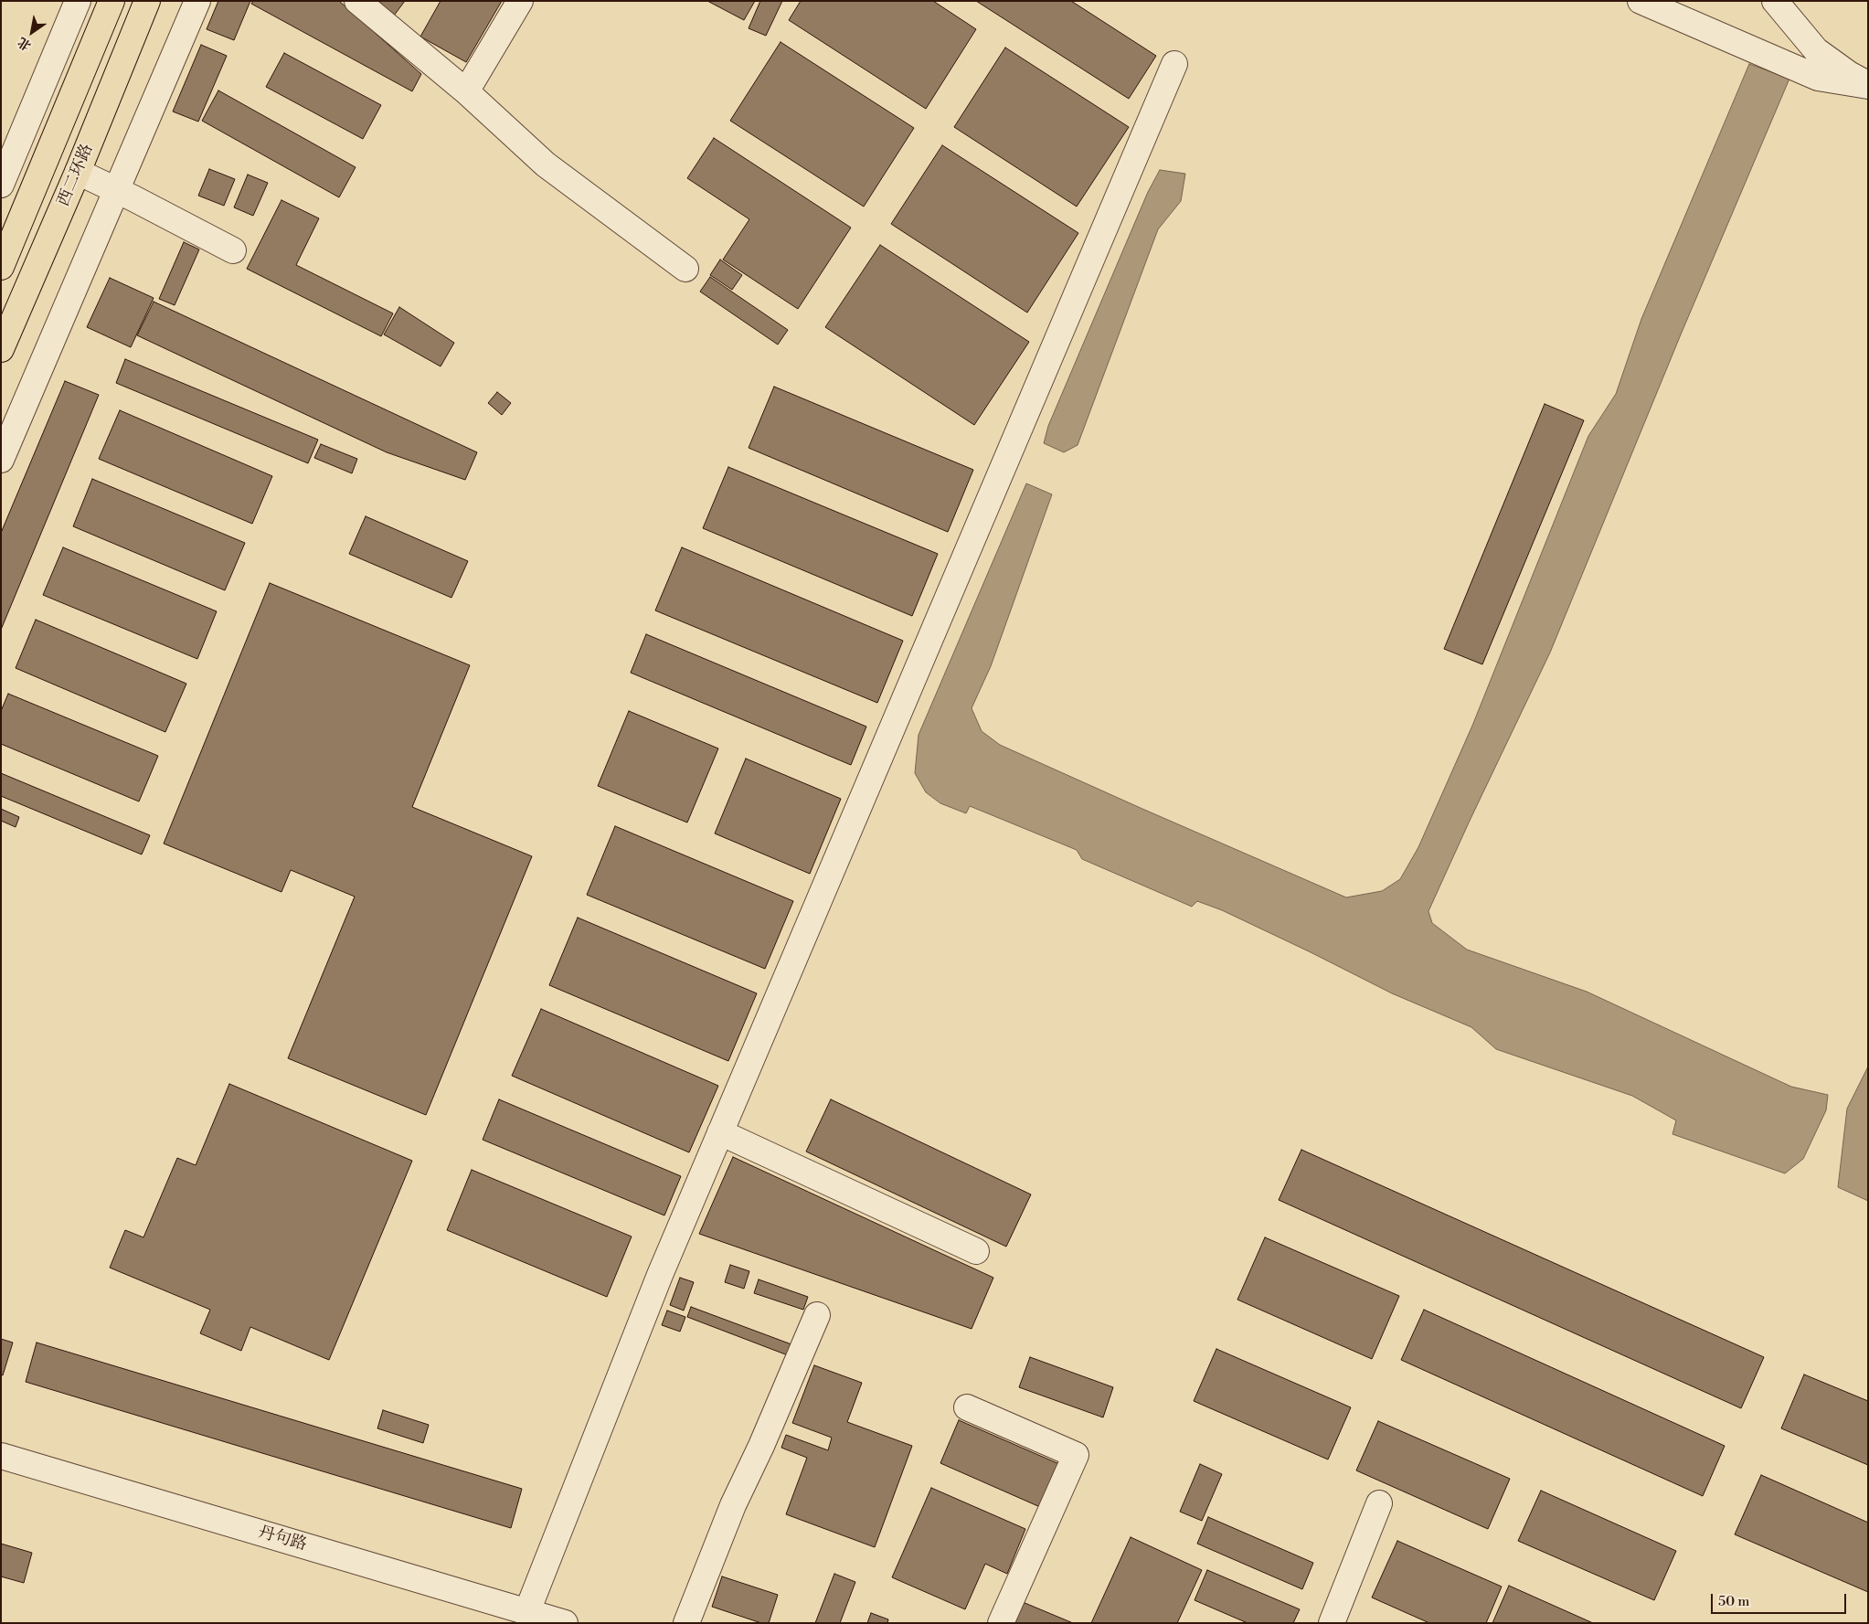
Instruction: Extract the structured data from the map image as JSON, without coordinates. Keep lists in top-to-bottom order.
{
  "streets": {
    "main road": ["西二环路"],
    "street": ["丹句路"]
  },
  "scale_bar": "50 m",
  "north": "bottom left"
}
